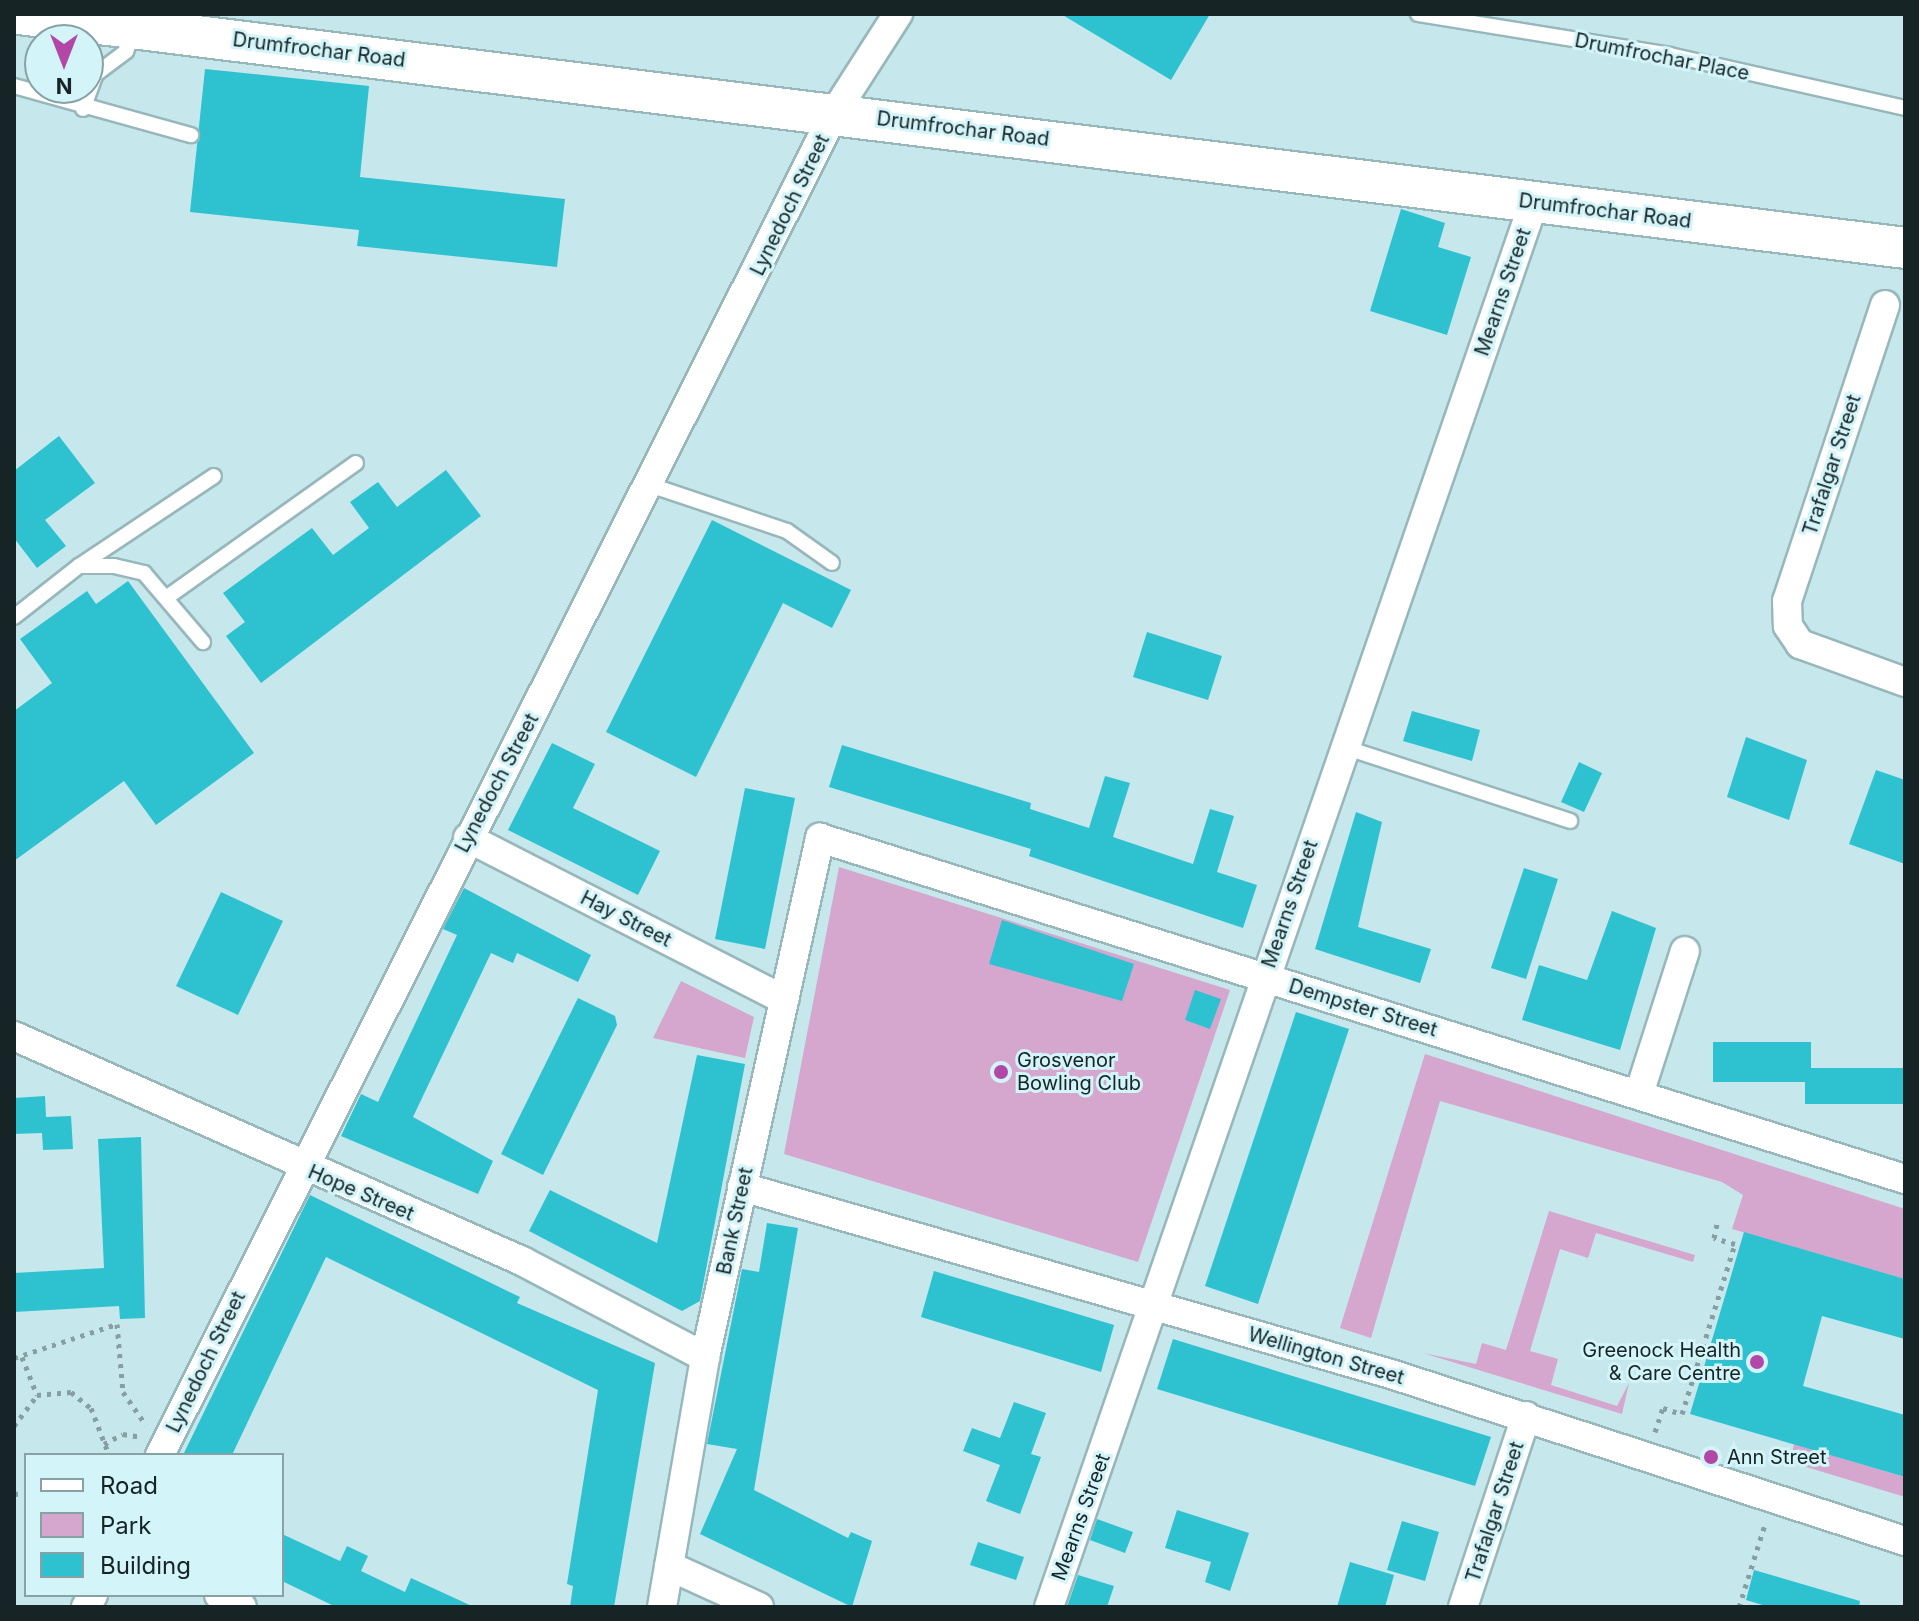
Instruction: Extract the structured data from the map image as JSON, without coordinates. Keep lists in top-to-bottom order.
{
  "streets": {
    "main road": ["Drumfrochar Road"],
    "street": [
      "Lynedoch Street",
      "Mearns Street",
      "Trafalgar Street",
      "Hay Street",
      "Dempster Street",
      "Hope Street",
      "Bank Street",
      "Wellington Street"
    ],
    "lane": ["Drumfrochar Place"]
  },
  "crossings": [
    ["Drumfrochar Road", "Lynedoch Street"],
    ["Drumfrochar Road", "Mearns Street"],
    ["Lynedoch Street", "Hay Street"],
    ["Lynedoch Street", "Hope Street"],
    ["Mearns Street", "Dempster Street"],
    ["Mearns Street", "Wellington Street"],
    ["Trafalgar Street", "Wellington Street"],
    ["Hay Street", "Bank Street"],
    ["Dempster Street", "Bank Street"],
    ["Hope Street", "Bank Street"],
    ["Bank Street", "Wellington Street"]
  ],
  "places": ["Grosvenor Bowling Club", "Greenock Health & Care Centre", "Ann Street"],
  "legend": ["Road", "Park", "Building"],
  "north": "bottom"
}
